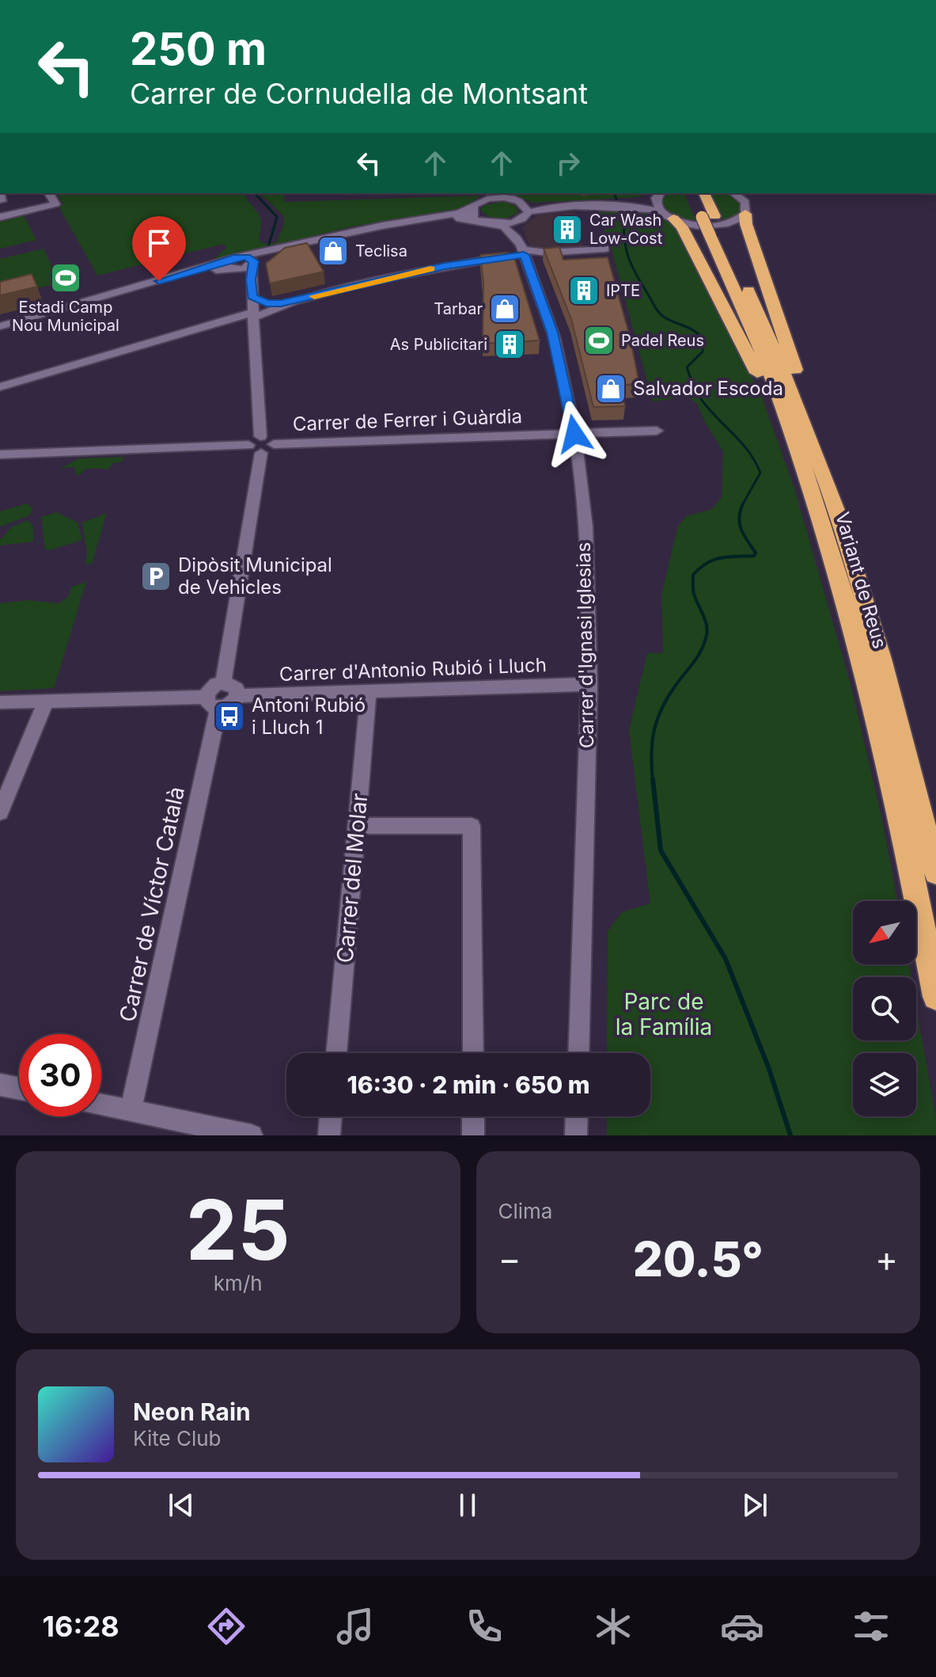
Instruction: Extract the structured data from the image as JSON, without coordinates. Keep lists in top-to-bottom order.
{
  "streets": {
    "highway": ["Variant de Reus"],
    "street": [
      "Carrer de Ferrer i Guàrdia",
      "Carrer d'Ignasi Iglesias",
      "Carrer d'Antonio Rubió i Lluch",
      "Carrer del Molar",
      "Carrer de Víctor Català"
    ]
  },
  "crossings": [
    ["Carrer de Ferrer i Guàrdia", "Carrer d'Ignasi Iglesias"],
    ["Carrer d'Ignasi Iglesias", "Carrer d'Antonio Rubió i Lluch"],
    ["Carrer d'Antonio Rubió i Lluch", "Carrer del Molar"],
    ["Carrer d'Antonio Rubió i Lluch", "Carrer de Víctor Català"]
  ],
  "parks": ["Parc de la Família"],
  "places": {
    "building": ["Car Wash Low-Cost", "IPTE", "As Publicitari"],
    "shop": ["Teclisa", "Tarbar", "Salvador Escoda"],
    "sports": ["Estadi Camp Nou Municipal", "Padel Reus"],
    "parking": ["Dipòsit Municipal de Vehicles"],
    "bus stop": ["Antoni Rubió i Lluch 1"]
  },
  "north": "bottom left",
  "page": {
    "turn": ["250 m", "Carrer de Cornudella de Montsant"],
    "limit": "30",
    "trip": "16:30 · 2 min · 650 m",
    "tile": [
      ["25", "km/h"],
      "Clima"
    ],
    "heat": ["−", "20.5°", "+"],
    "song": ["Neon Rain", "Kite Club"],
    "tabs": "16:28"
  }
}
